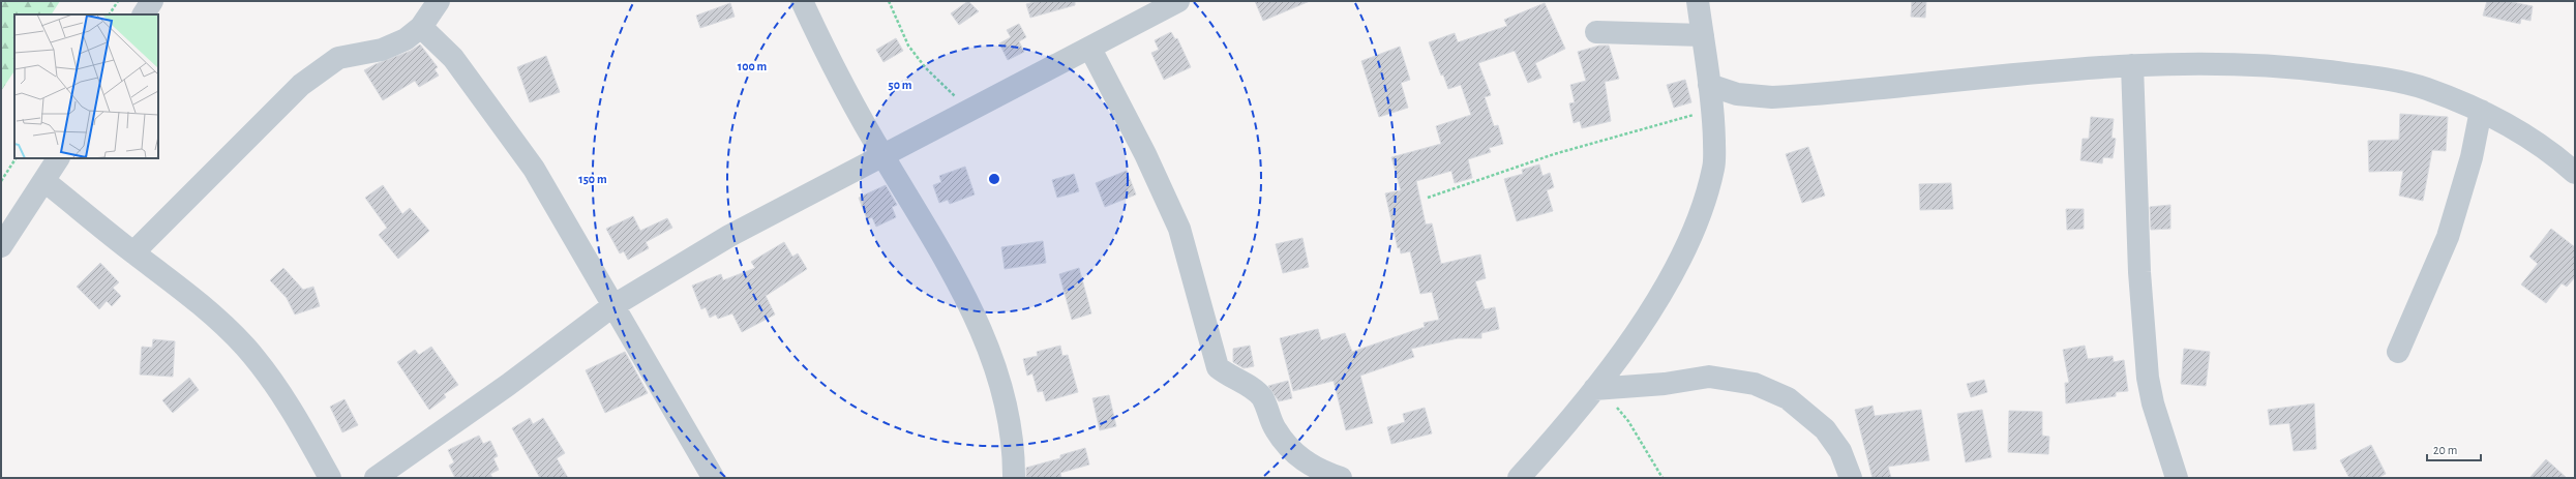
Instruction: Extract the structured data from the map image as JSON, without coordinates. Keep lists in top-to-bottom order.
{
  "scale_bar": "20 m",
  "rings": ["100 m", "50 m", "150 m"]
}
